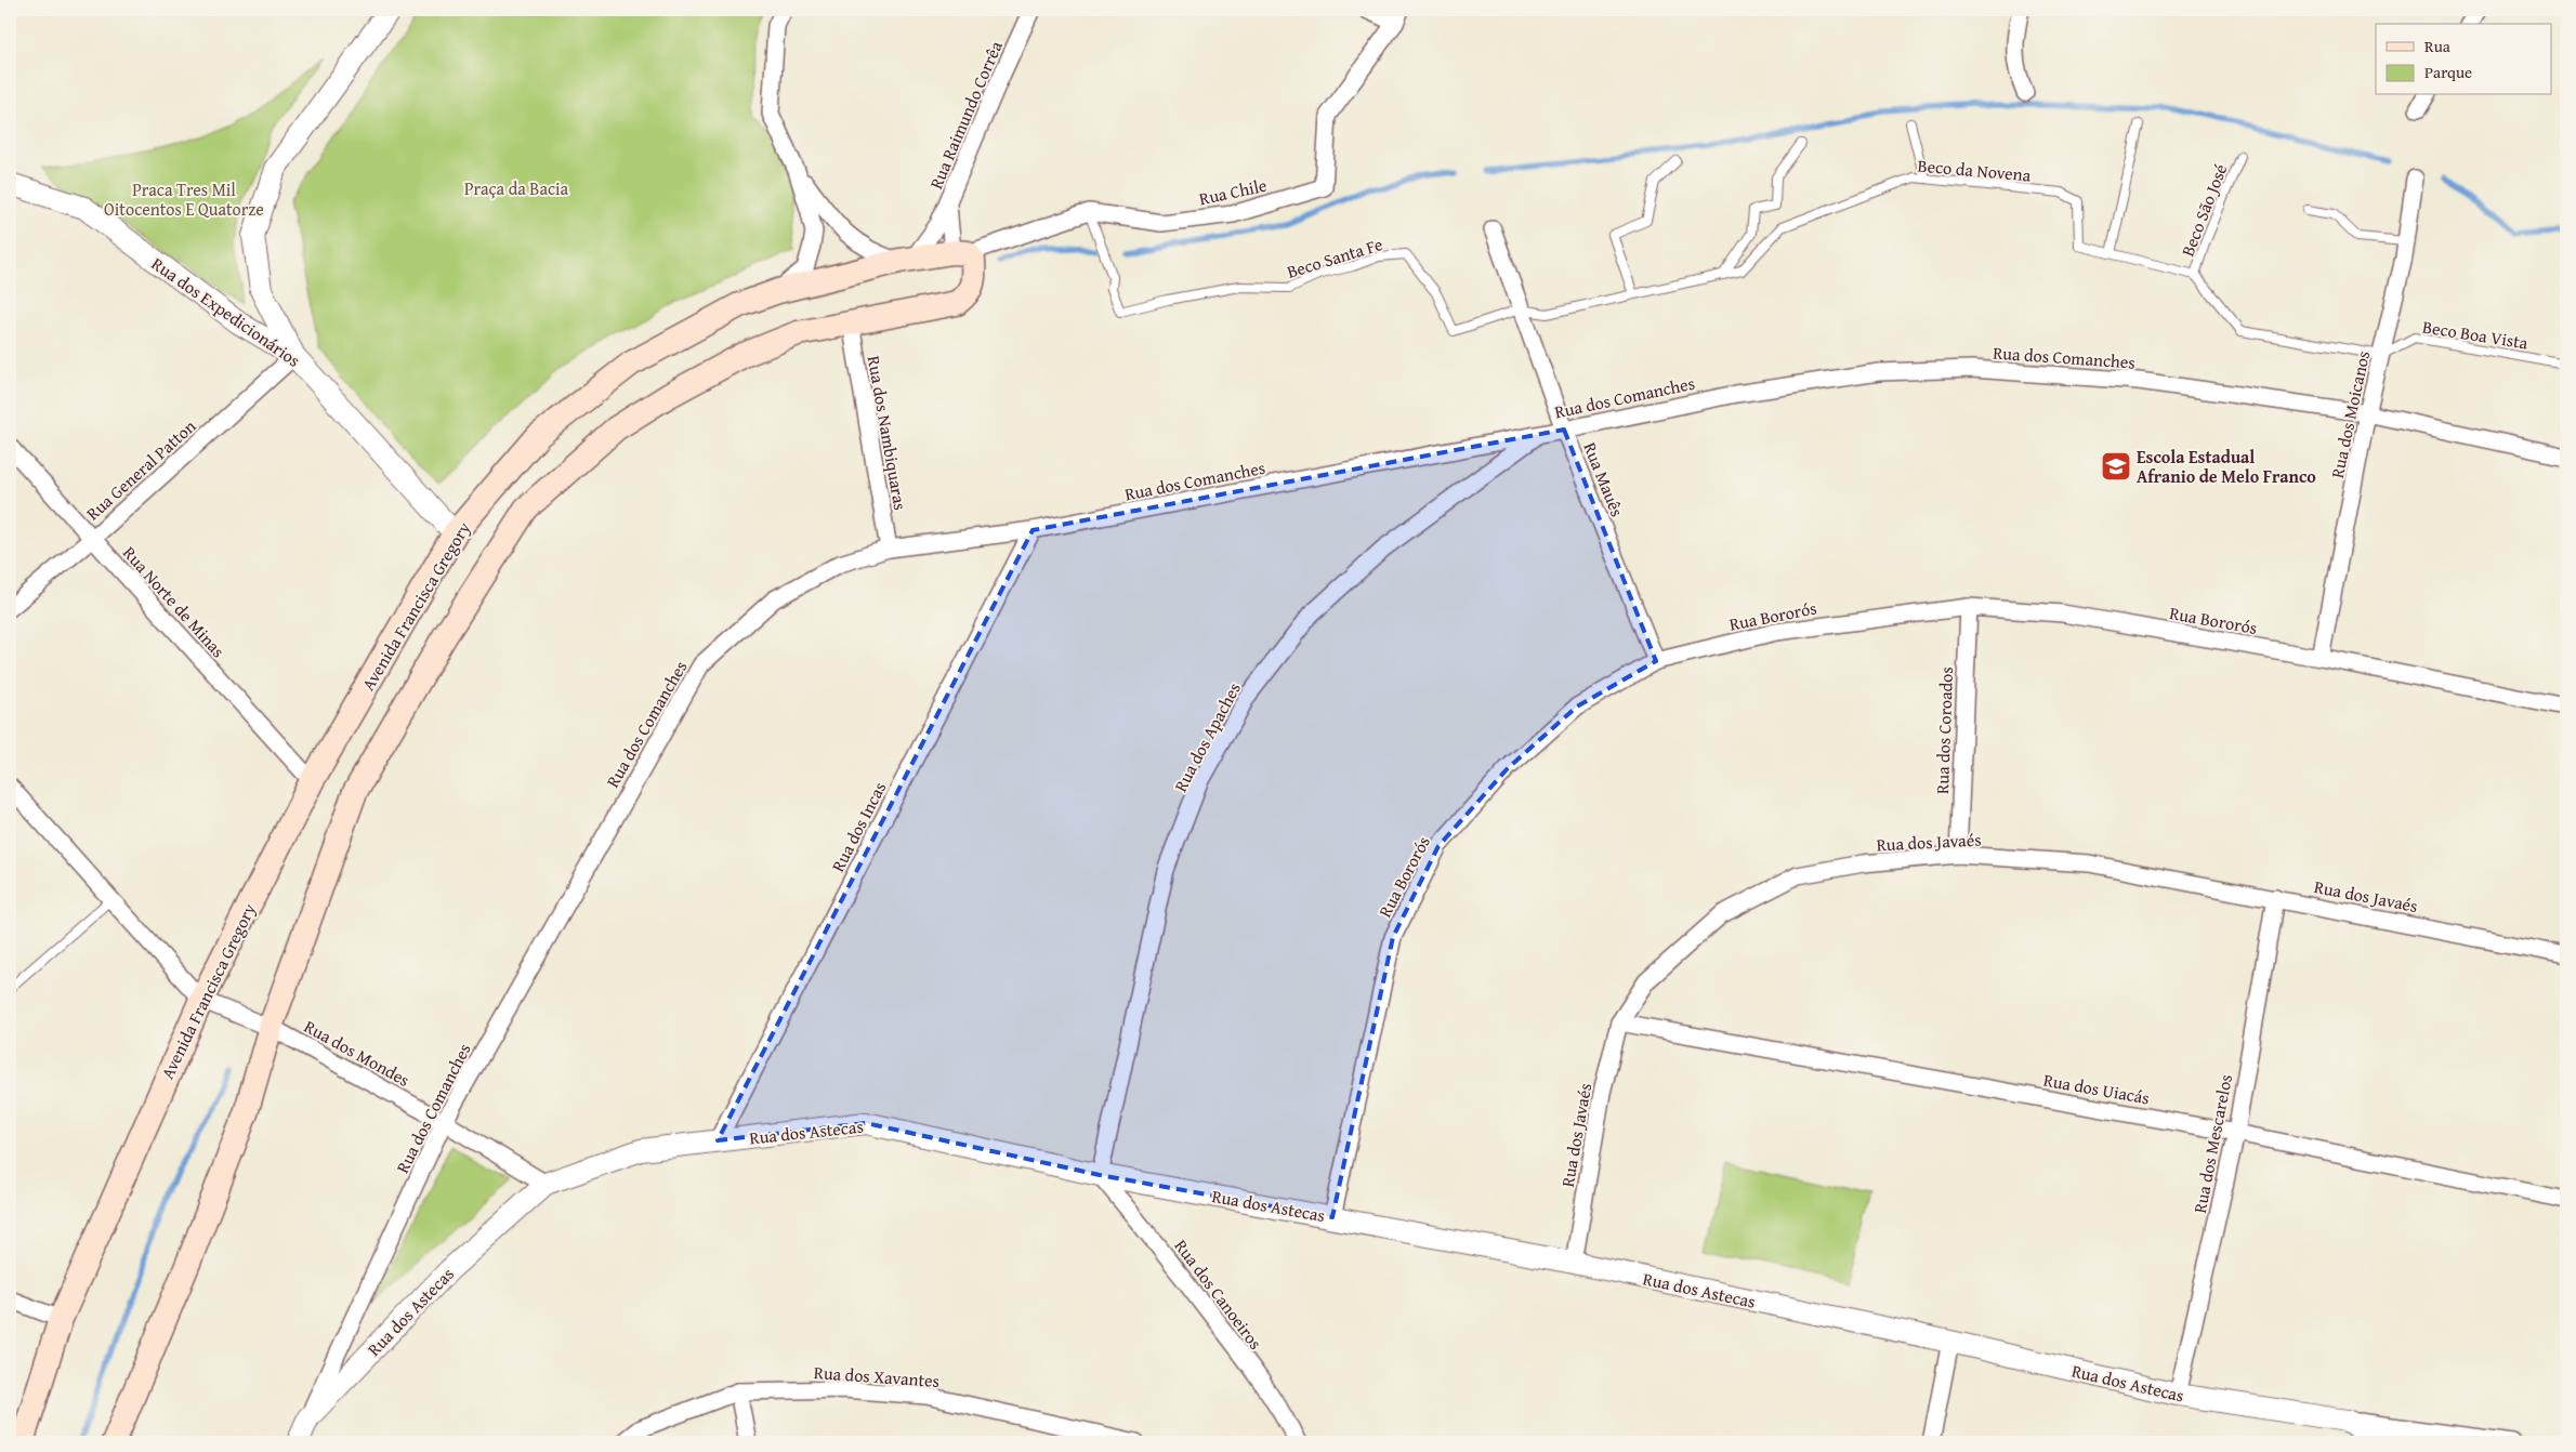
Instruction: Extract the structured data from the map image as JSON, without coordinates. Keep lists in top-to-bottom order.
{
  "streets": {
    "main road": ["Avenida Francisca Gregory"],
    "street": [
      "Rua Raimundo Corrêa",
      "Rua Chile",
      "Rua dos Expedicionários",
      "Rua dos Comanches",
      "Rua dos Moicanos",
      "Rua dos Nambiquaras",
      "Rua General Patton",
      "Rua Mauês",
      "Rua Norte de Minas",
      "Rua Bororós",
      "Rua dos Coroados",
      "Rua dos Apaches",
      "Rua dos Incas",
      "Rua dos Javaés",
      "Rua dos Mondes",
      "Rua dos Uiacás",
      "Rua dos Astecas",
      "Rua dos Mescarelos",
      "Rua dos Canoeiros",
      "Rua dos Xavantes"
    ],
    "lane": [
      "Beco da Novena",
      "Beco São José",
      "Beco Santa Fe",
      "Beco Boa Vista"
    ]
  },
  "crossings": [
    ["Rua Raimundo Corrêa", "Rua Chile"],
    ["Rua Raimundo Corrêa", "Avenida Francisca Gregory"],
    ["Beco da Novena", "Beco São José"],
    ["Beco da Novena", "Beco Santa Fe"],
    ["Beco da Novena", "Rua Mauês"],
    ["Rua Chile", "Beco Santa Fe"],
    ["Rua Chile", "Avenida Francisca Gregory"],
    ["Beco Santa Fe", "Rua Mauês"],
    ["Rua dos Expedicionários", "Rua General Patton"],
    ["Rua dos Expedicionários", "Avenida Francisca Gregory"],
    ["Beco Boa Vista", "Rua dos Moicanos"],
    ["Rua dos Comanches", "Rua dos Moicanos"],
    ["Rua dos Comanches", "Rua dos Nambiquaras"],
    ["Rua dos Comanches", "Rua Mauês"],
    ["Rua dos Comanches", "Rua dos Apaches"],
    ["Rua dos Comanches", "Rua dos Incas"],
    ["Rua dos Comanches", "Rua dos Mondes"],
    ["Rua dos Comanches", "Rua dos Astecas"],
    ["Rua dos Moicanos", "Rua Bororós"],
    ["Rua General Patton", "Rua Norte de Minas"],
    ["Rua Mauês", "Rua Bororós"],
    ["Rua Norte de Minas", "Avenida Francisca Gregory"],
    ["Avenida Francisca Gregory", "Rua dos Mondes"],
    ["Rua Bororós", "Rua dos Coroados"],
    ["Rua Bororós", "Rua dos Astecas"],
    ["Rua dos Coroados", "Rua dos Javaés"],
    ["Rua dos Apaches", "Rua dos Astecas"],
    ["Rua dos Apaches", "Rua dos Canoeiros"],
    ["Rua dos Incas", "Rua dos Astecas"],
    ["Rua dos Javaés", "Rua dos Uiacás"],
    ["Rua dos Javaés", "Rua dos Astecas"],
    ["Rua dos Javaés", "Rua dos Mescarelos"],
    ["Rua dos Mondes", "Rua dos Astecas"],
    ["Rua dos Uiacás", "Rua dos Mescarelos"],
    ["Rua dos Astecas", "Rua dos Mescarelos"],
    ["Rua dos Astecas", "Rua dos Canoeiros"]
  ],
  "parks": ["Praça da Bacia", "Praca Tres Mil Oitocentos E Quatorze"],
  "places": {
    "school or university": ["Escola Estadual Afranio de Melo Franco"]
  },
  "legend": ["Rua", "Parque"]
}
